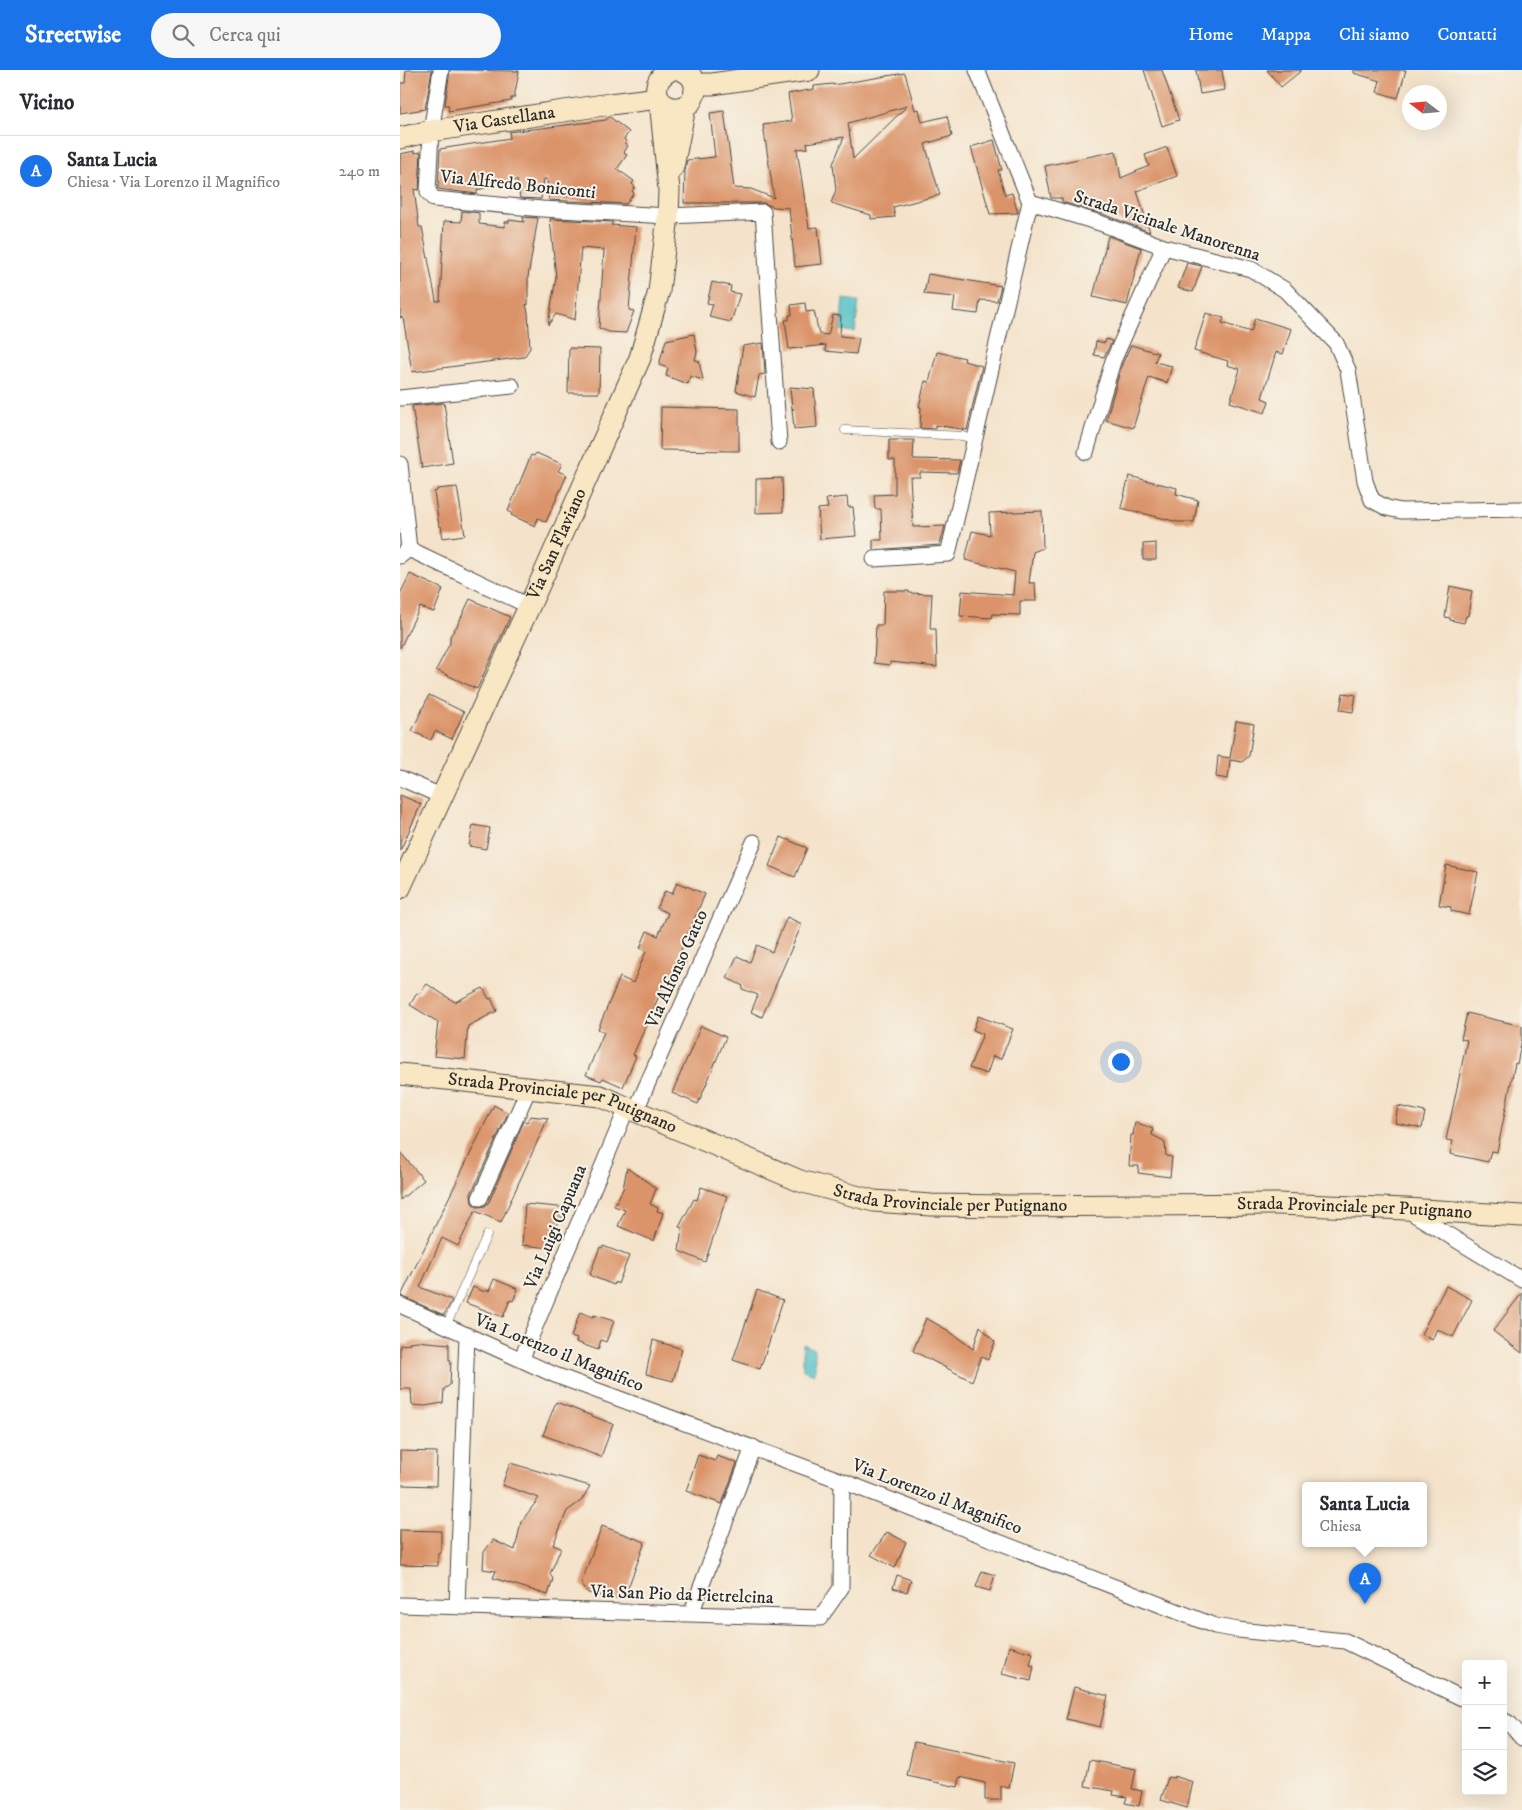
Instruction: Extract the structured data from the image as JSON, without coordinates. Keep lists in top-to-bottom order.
{
  "streets": {
    "street": [
      "Via Castellana",
      "Via Alfredo Boniconti",
      "Strada Vicinale Manorenna",
      "Via San Flaviano",
      "Via Alfonso Gatto",
      "Strada Provinciale per Putignano",
      "Via Luigi Capuana",
      "Via Lorenzo il Magnifico",
      "Via San Pio da Pietrelcina"
    ]
  },
  "crossings": [
    ["Via Castellana", "Via Alfredo Boniconti"],
    ["Via Castellana", "Via San Flaviano"],
    ["Via Alfredo Boniconti", "Via San Flaviano"],
    ["Via Alfonso Gatto", "Strada Provinciale per Putignano"],
    ["Via Alfonso Gatto", "Via Luigi Capuana"],
    ["Strada Provinciale per Putignano", "Via Luigi Capuana"],
    ["Via Luigi Capuana", "Via Lorenzo il Magnifico"],
    ["Via Lorenzo il Magnifico", "Via San Pio da Pietrelcina"]
  ],
  "north": "left",
  "page": {
    "header": "Streetwise",
    "search": "Cerca qui",
    "nav": [
      "Home",
      "Mappa",
      "Chi siamo",
      "Contatti"
    ],
    "heading": "Vicino",
    "list": [
      {
        "mark": "A",
        "name": "Santa Lucia",
        "note": "Chiesa · Via Lorenzo il Magnifico",
        "value": "240 m"
      }
    ],
    "popup": ["Santa Lucia", "Chiesa"],
    "pins": "A",
    "map_buttons": ["+", "−"]
  }
}
